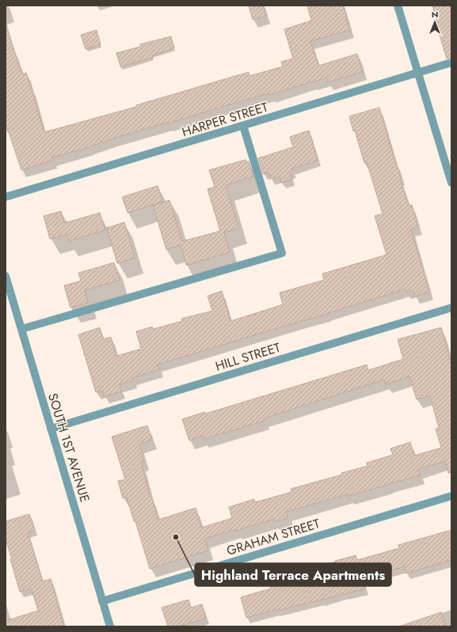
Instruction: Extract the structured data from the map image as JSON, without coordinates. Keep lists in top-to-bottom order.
{
  "streets": {
    "street": [
      "HARPER STREET",
      "HILL STREET",
      "SOUTH 1ST AVENUE",
      "GRAHAM STREET"
    ]
  },
  "crossings": [
    ["HILL STREET", "SOUTH 1ST AVENUE"],
    ["SOUTH 1ST AVENUE", "GRAHAM STREET"]
  ],
  "places": ["Highland Terrace Apartments"],
  "north": "top"
}
